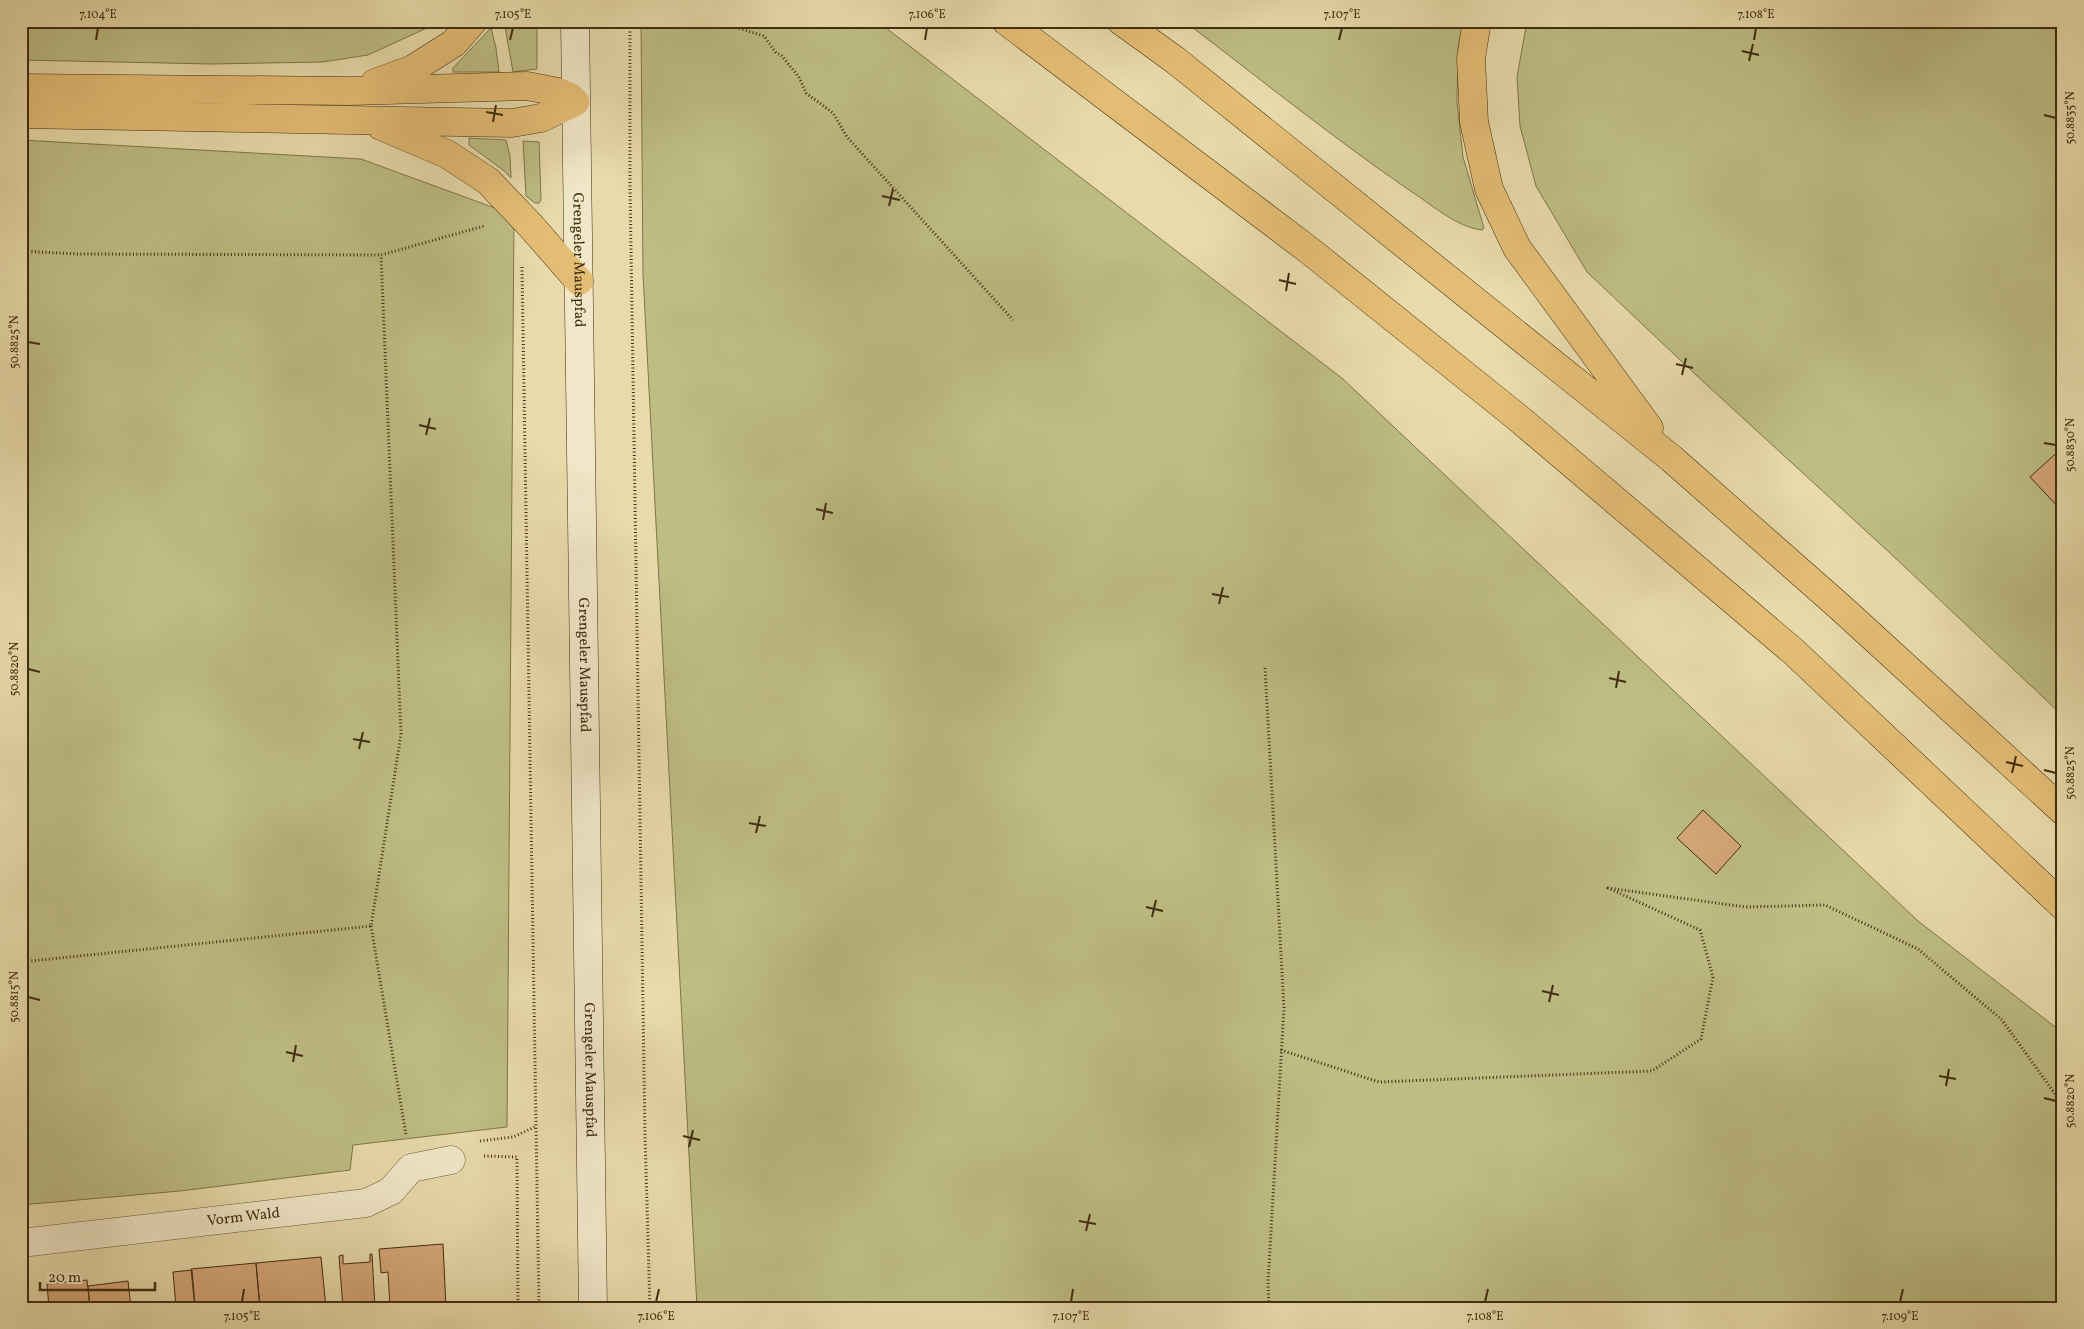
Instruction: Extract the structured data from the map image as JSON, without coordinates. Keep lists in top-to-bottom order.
{
  "streets": {
    "main road": ["Grengeler Mauspfad", "Vorm Wald"]
  },
  "scale_bar": "20 m",
  "coordinates": [
    "7.104°E",
    "7.105°E",
    "7.106°E",
    "7.107°E",
    "7.108°E",
    "50.8835°N",
    "50.8825°N",
    "50.8830°N",
    "50.8820°N",
    "50.8815°N",
    "7.109°E"
  ]
}
